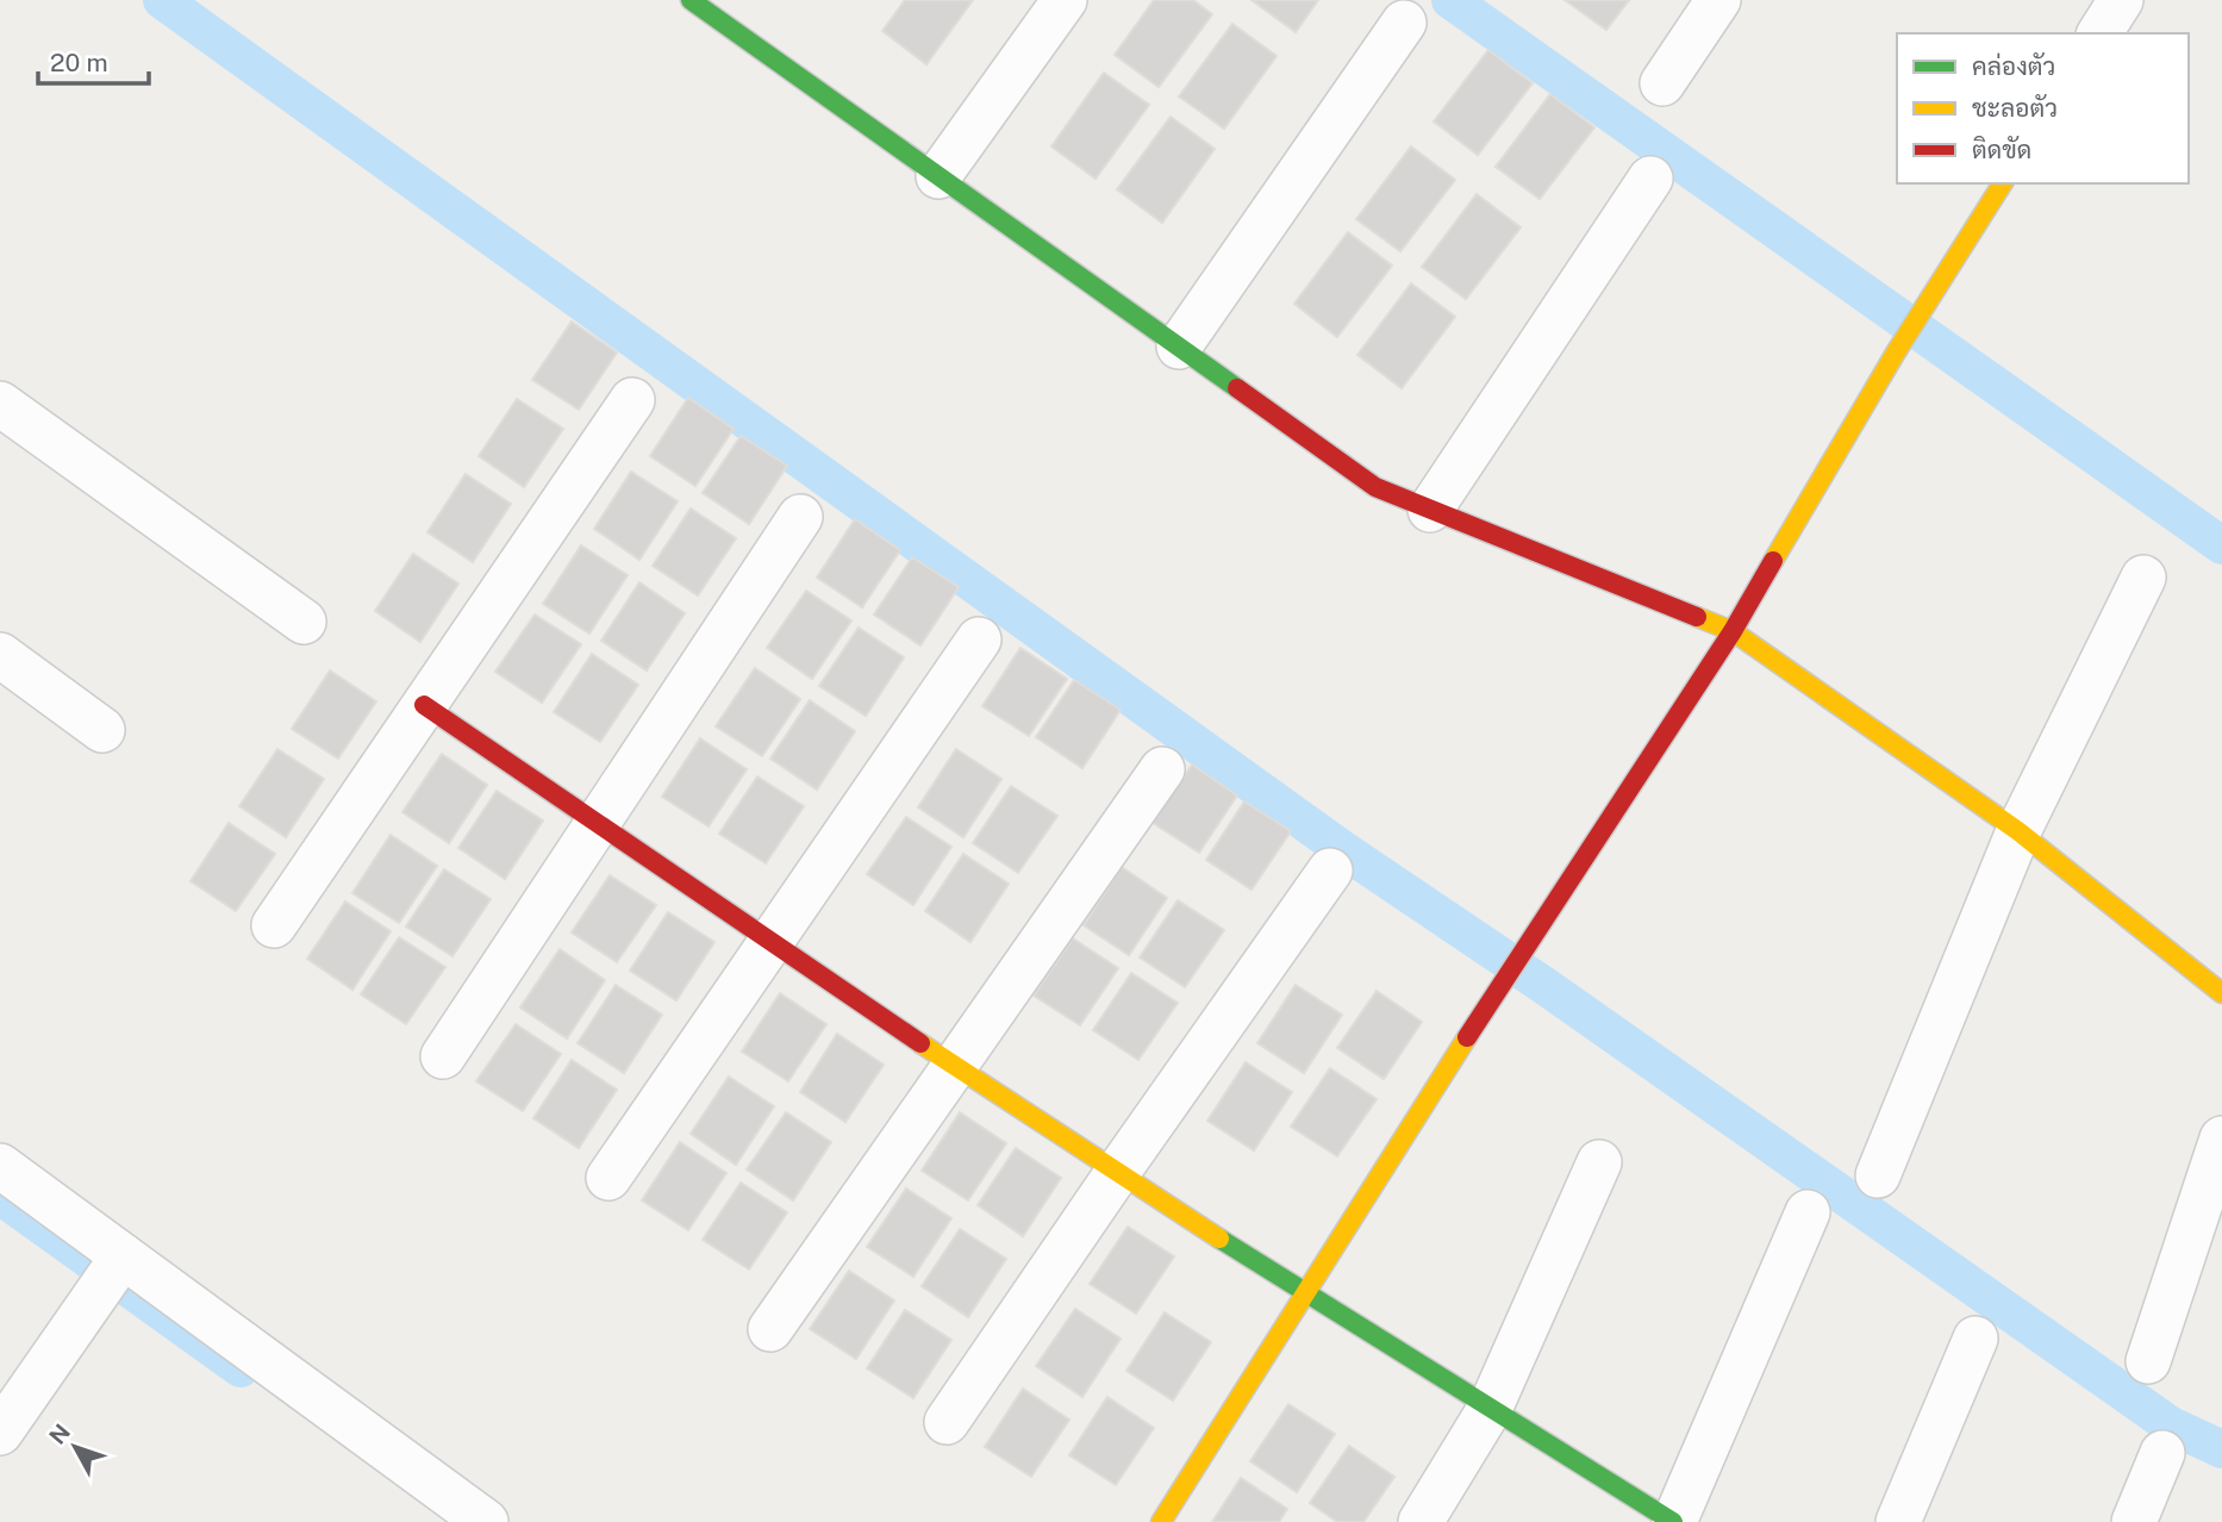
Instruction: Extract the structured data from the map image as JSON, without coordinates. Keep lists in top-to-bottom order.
{
  "legend": ["คล่องตัว", "ชะลอตัว", "ติดขัด"],
  "scale_bar": "20 m",
  "north": "top left"
}
